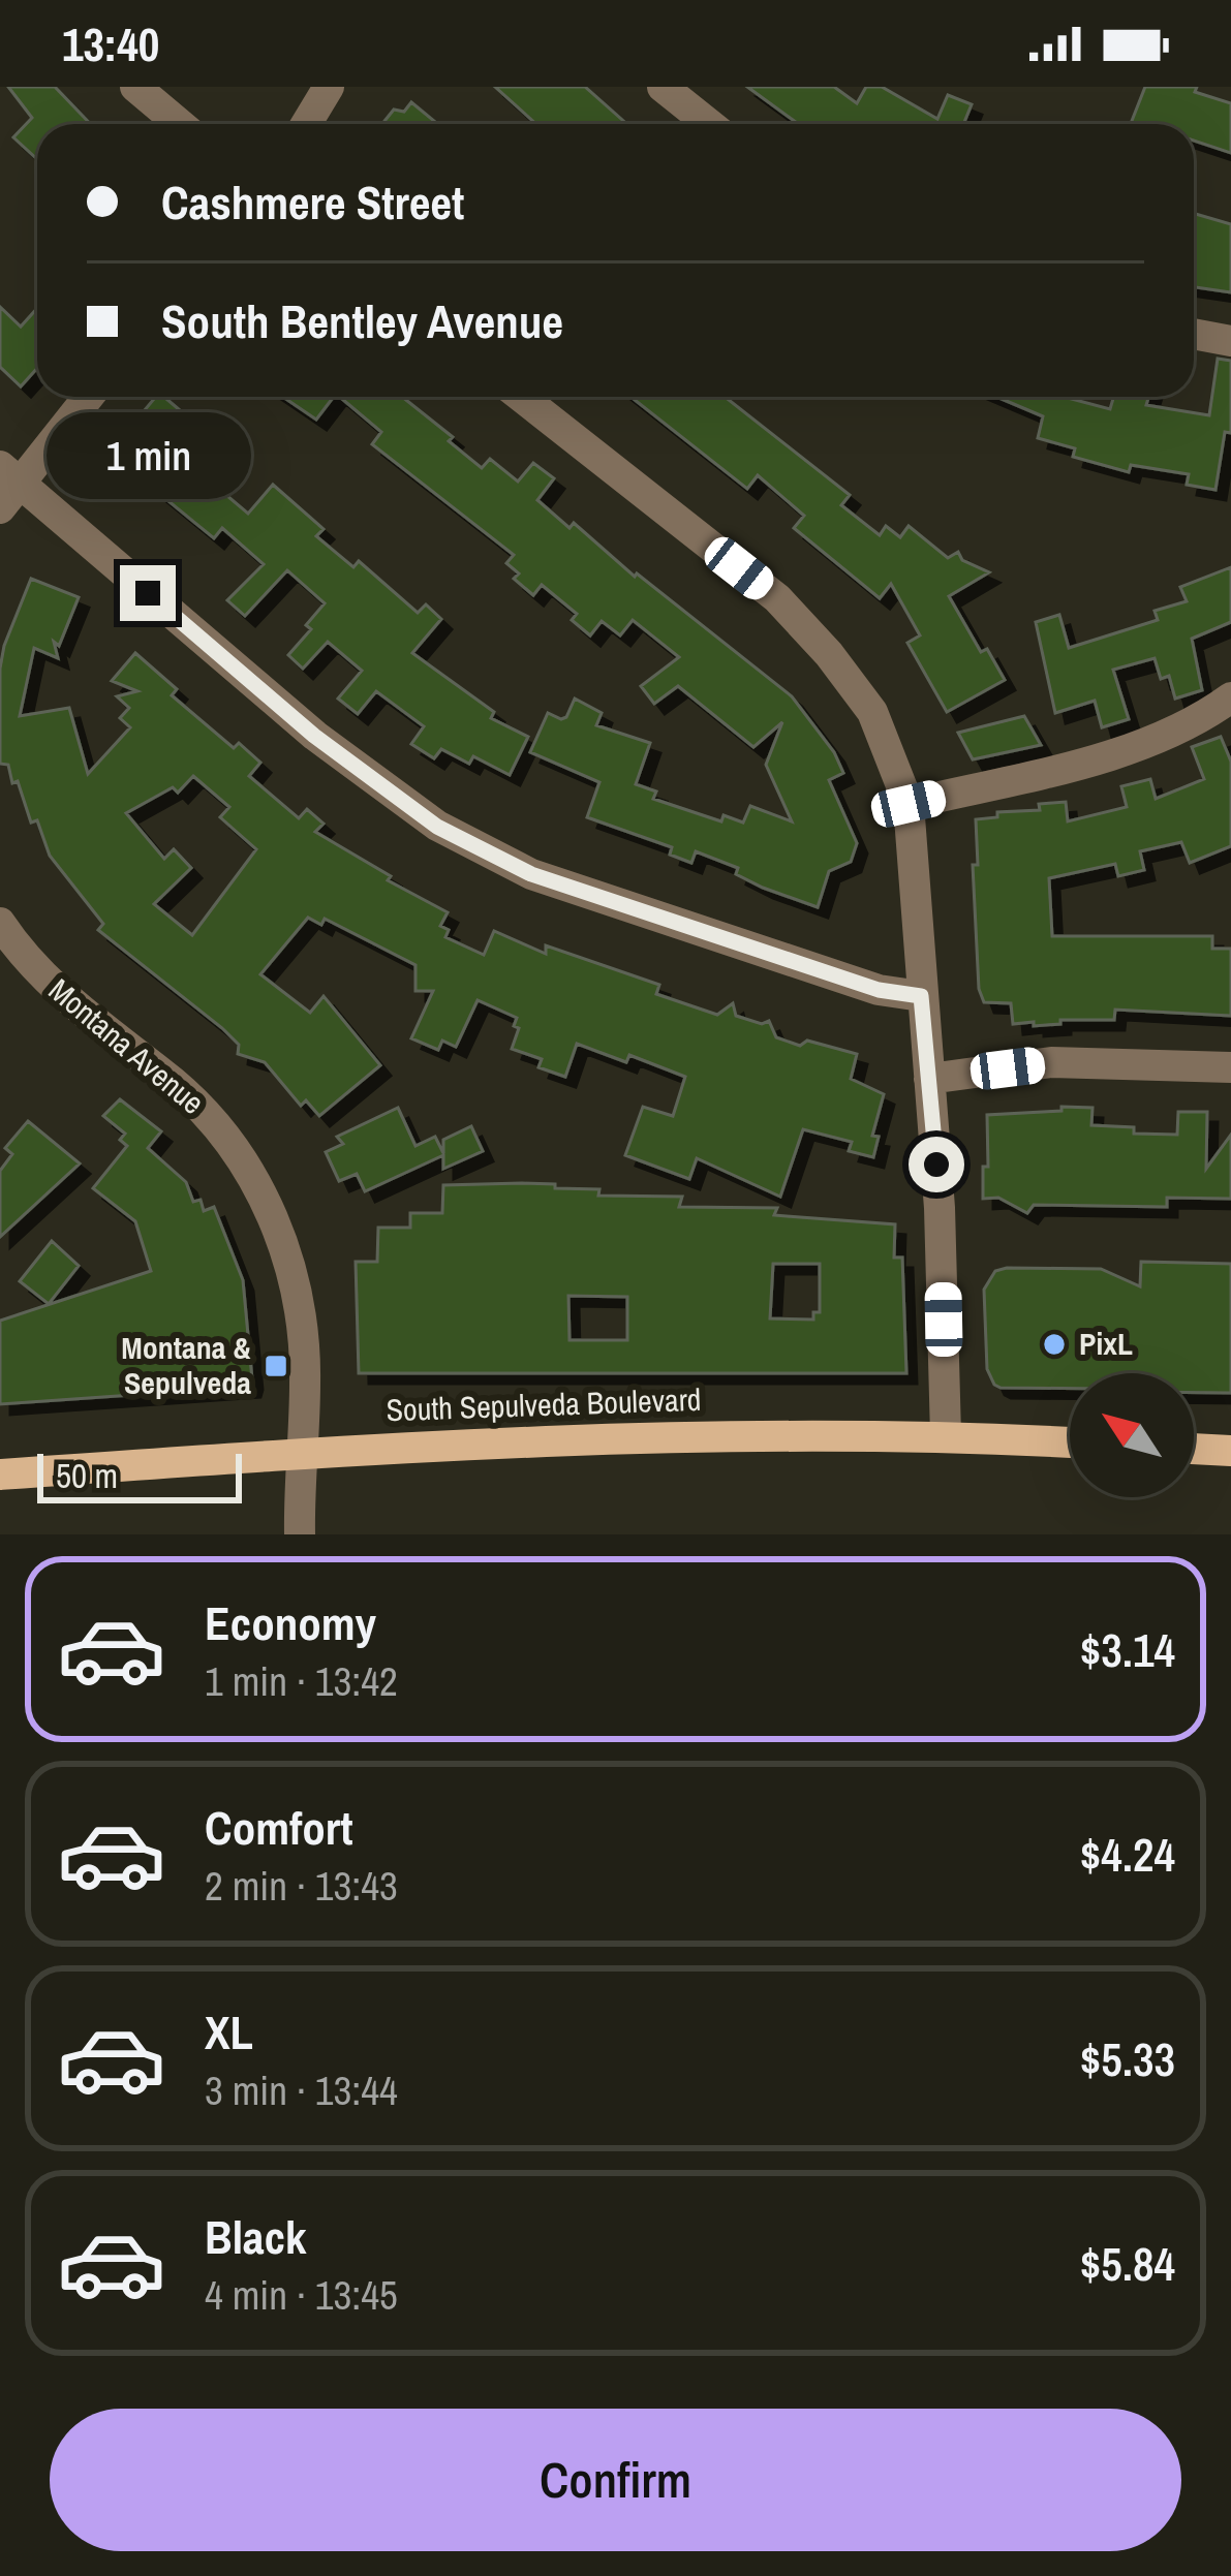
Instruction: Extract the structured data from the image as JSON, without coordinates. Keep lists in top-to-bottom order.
{
  "streets": {
    "main road": ["South Sepulveda Boulevard"],
    "street": ["Montana Avenue"]
  },
  "crossings": [
    ["Montana Avenue", "South Sepulveda Boulevard"]
  ],
  "places": {
    "other": ["PixL"],
    "transit": ["Montana & Sepulveda"]
  },
  "scale_bar": "50 m",
  "north": "top left",
  "page": {
    "status": "13:40",
    "banner": ["Cashmere Street", "South Bentley Avenue"],
    "bubble": "1 min",
    "scale": "50 m",
    "list": [
      {
        "name": "Economy",
        "note": "1 min · 13:42",
        "value": "$3.14"
      },
      {
        "name": "Comfort",
        "note": "2 min · 13:43",
        "value": "$4.24"
      },
      {
        "name": "XL",
        "note": "3 min · 13:44",
        "value": "$5.33"
      },
      {
        "name": "Black",
        "note": "4 min · 13:45",
        "value": "$5.84"
      }
    ],
    "buttons": "Confirm"
  }
}
